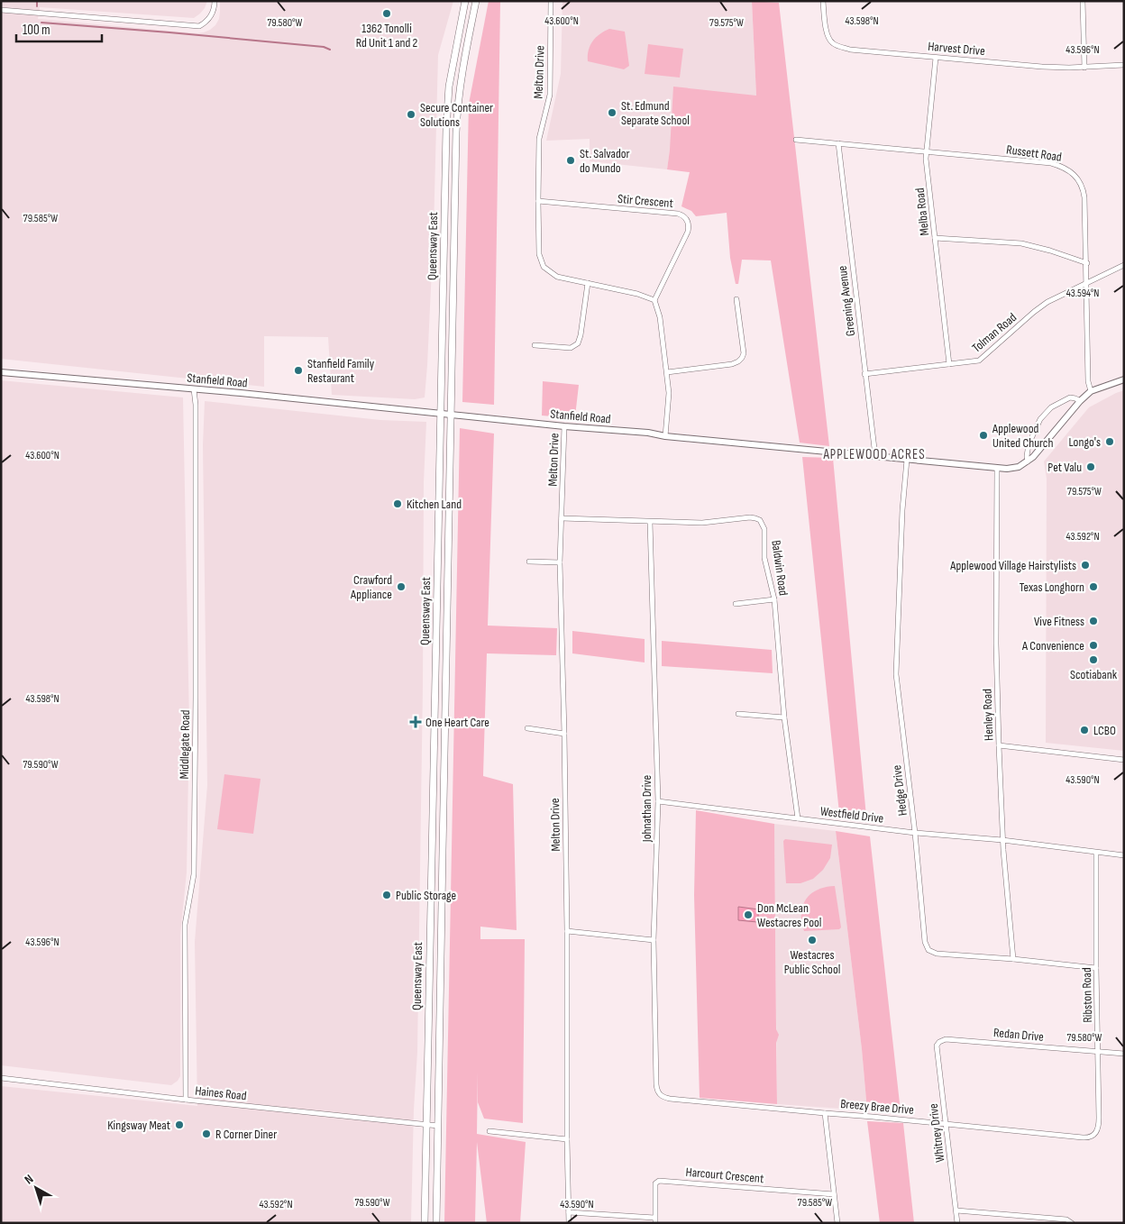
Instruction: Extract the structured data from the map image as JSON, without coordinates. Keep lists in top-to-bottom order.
{
  "streets": {
    "main road": ["Queensway East"],
    "street": [
      "Harvest Drive",
      "Melton Drive",
      "Russett Road",
      "Stir Crescent",
      "Melba Road",
      "Greening Avenue",
      "Tolman Road",
      "Stanfield Road",
      "Baldwin Road",
      "Henley Road",
      "Middlegate Road",
      "Hedge Drive",
      "Johnathan Drive",
      "Westfield Drive",
      "Ribston Road",
      "Redan Drive",
      "Haines Road",
      "Breezy Brae Drive",
      "Whitney Drive",
      "Harcourt Crescent"
    ]
  },
  "crossings": [
    ["Harvest Drive", "Melba Road"],
    ["Melton Drive", "Stir Crescent"],
    ["Melton Drive", "Stanfield Road"],
    ["Melton Drive", "Baldwin Road"],
    ["Russett Road", "Melba Road"],
    ["Russett Road", "Greening Avenue"],
    ["Russett Road", "Tolman Road"],
    ["Russett Road", "Stanfield Road"],
    ["Melba Road", "Tolman Road"],
    ["Queensway East", "Stanfield Road"],
    ["Queensway East", "Haines Road"],
    ["Greening Avenue", "Tolman Road"],
    ["Greening Avenue", "Stanfield Road"],
    ["Stanfield Road", "Henley Road"],
    ["Stanfield Road", "Middlegate Road"],
    ["Stanfield Road", "Hedge Drive"],
    ["Baldwin Road", "Johnathan Drive"],
    ["Baldwin Road", "Westfield Drive"],
    ["Henley Road", "Hedge Drive"],
    ["Henley Road", "Westfield Drive"],
    ["Middlegate Road", "Haines Road"],
    ["Hedge Drive", "Westfield Drive"],
    ["Hedge Drive", "Ribston Road"],
    ["Johnathan Drive", "Westfield Drive"],
    ["Johnathan Drive", "Breezy Brae Drive"],
    ["Westfield Drive", "Ribston Road"],
    ["Ribston Road", "Redan Drive"],
    ["Ribston Road", "Breezy Brae Drive"],
    ["Redan Drive", "Whitney Drive"],
    ["Breezy Brae Drive", "Whitney Drive"]
  ],
  "districts": ["APPLEWOOD ACRES"],
  "places": {
    "other": [
      "1362 Tonolli Rd Unit 1 and 2",
      "St. Edmund Separate School",
      "Secure Container Solutions",
      "St. Salvador do Mundo",
      "Stanfield Family Restaurant",
      "Applewood United Church",
      "Longo's",
      "Pet Valu",
      "Kitchen Land",
      "Applewood Village Hairstylists",
      "Crawford Appliance",
      "Texas Longhorn",
      "Vive Fitness",
      "A Convenience",
      "Scotiabank",
      "LCBO",
      "Public Storage",
      "Don McLean Westacres Pool",
      "Westacres Public School",
      "Kingsway Meat",
      "R Corner Diner"
    ],
    "health": ["One Heart Care"]
  },
  "scale_bar": "100 m",
  "north": "top left",
  "coordinates": [
    "43.600°N",
    "43.598°N",
    "79.575°W",
    "79.580°W",
    "43.596°N",
    "79.585°W",
    "43.594°N",
    "43.592°N",
    "79.590°W",
    "43.590°N"
  ]
}
